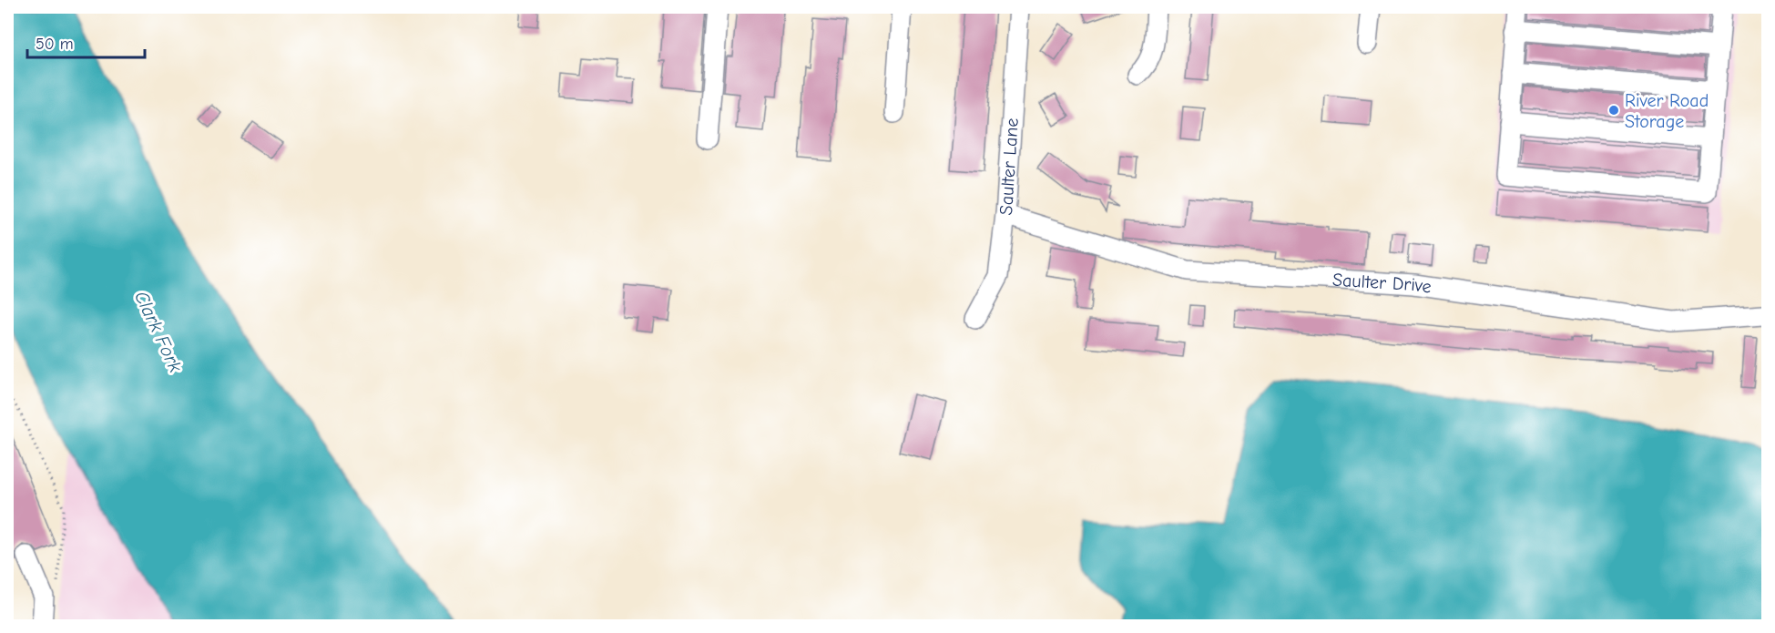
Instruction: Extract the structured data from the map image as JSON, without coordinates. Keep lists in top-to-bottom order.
{
  "streets": {
    "street": ["Saulter Lane", "Saulter Drive"]
  },
  "crossings": [
    ["Saulter Lane", "Saulter Drive"]
  ],
  "water": ["Clark Fork"],
  "places": ["River Road Storage"],
  "scale_bar": "50 m"
}
